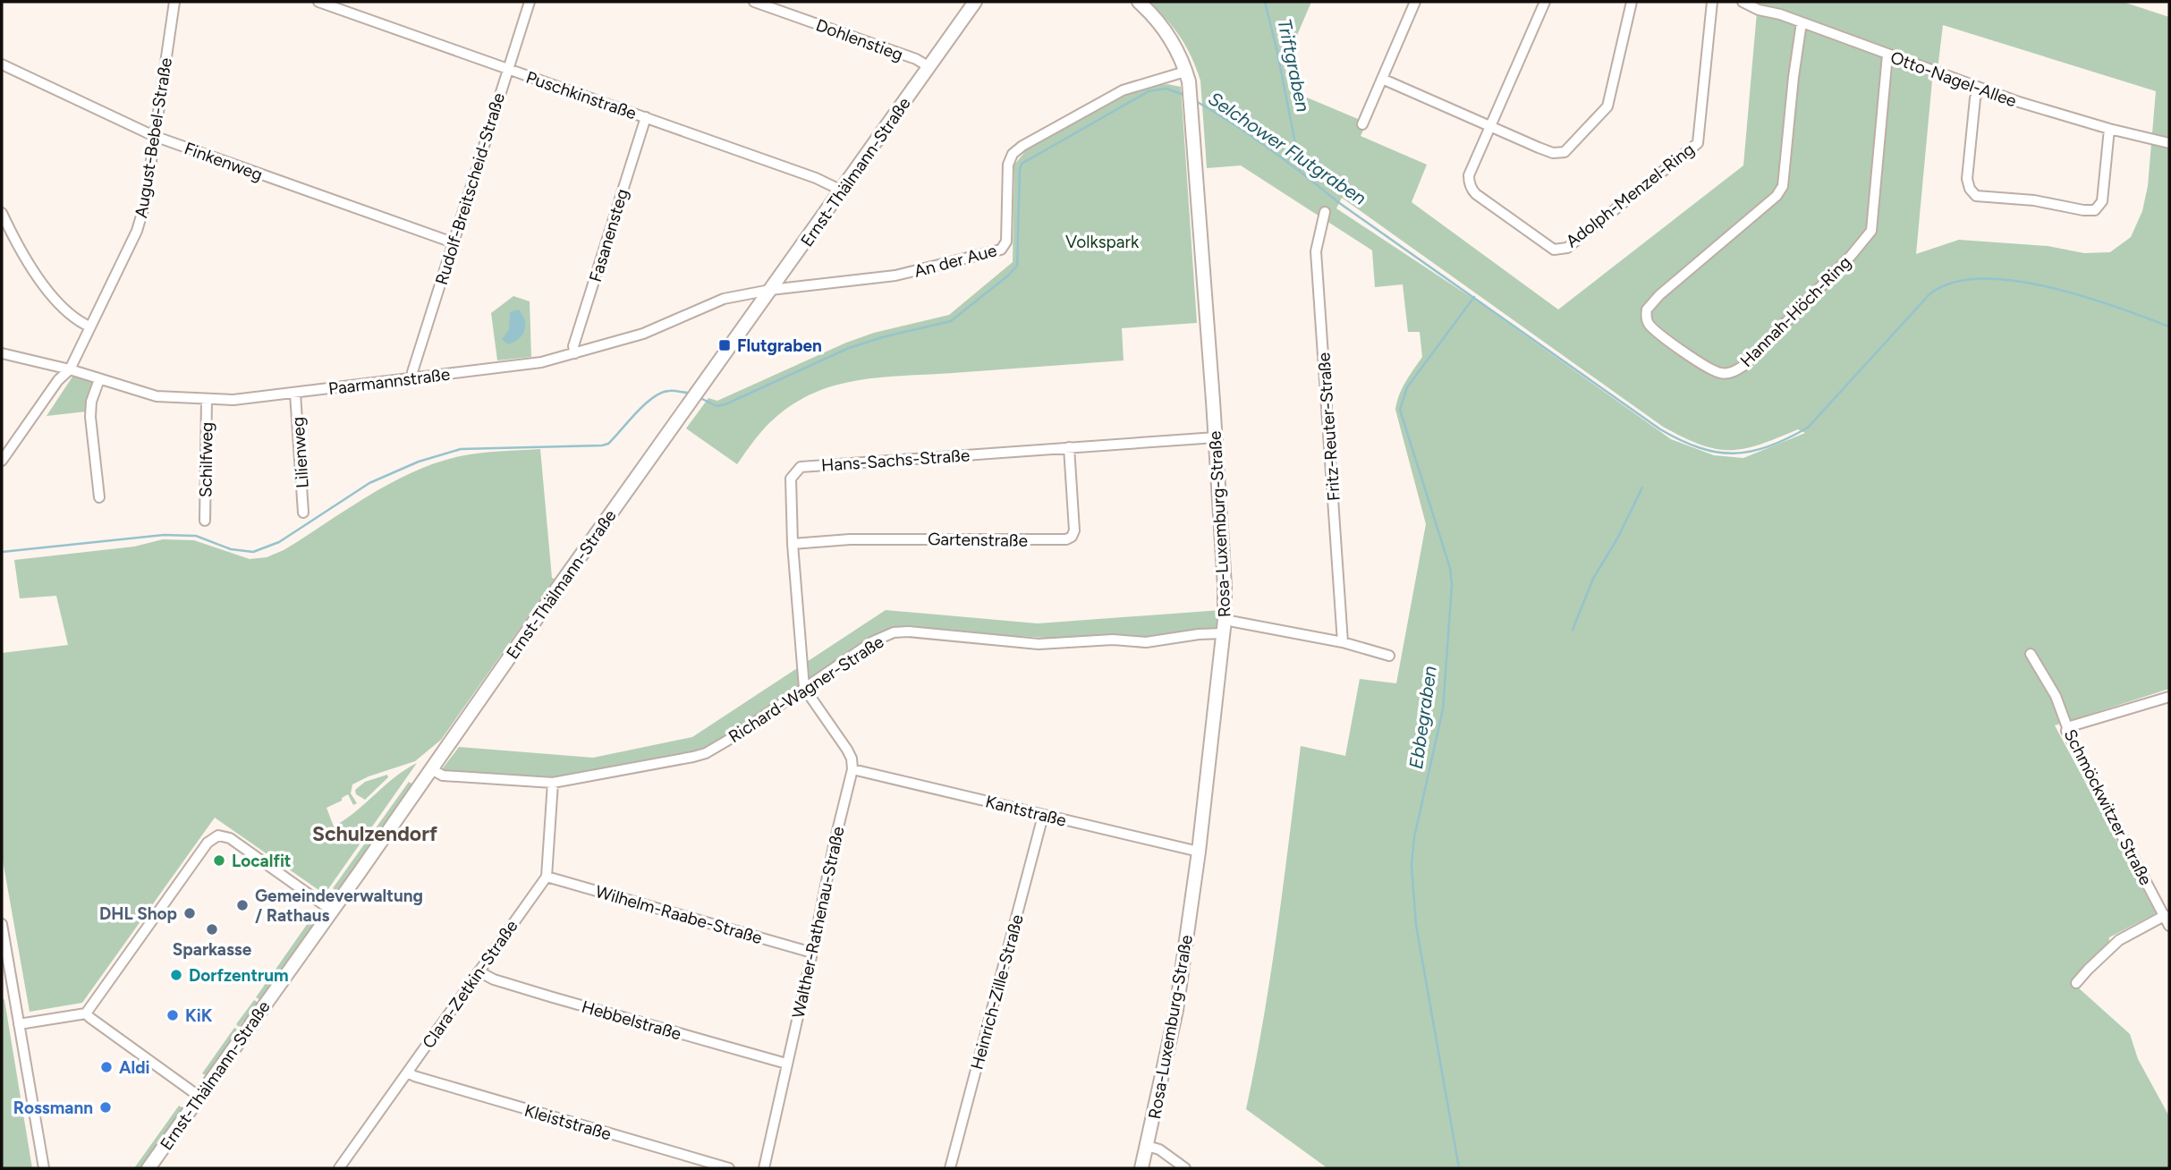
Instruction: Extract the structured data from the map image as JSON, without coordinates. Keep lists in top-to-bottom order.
{
  "streets": {
    "street": [
      "Dohlenstieg",
      "Otto-Nagel-Allee",
      "Puschkinstraße",
      "August-Bebel-Straße",
      "Finkenweg",
      "Ernst-Thälmann-Straße",
      "Rudolf-Breitscheid-Straße",
      "Adolph-Menzel-Ring",
      "Fasanensteg",
      "An der Aue",
      "Hannah-Höch-Ring",
      "Paarmannstraße",
      "Fritz-Reuter-Straße",
      "Lilienweg",
      "Schilfweg",
      "Hans-Sachs-Straße",
      "Rosa-Luxemburg-Straße",
      "Gartenstraße",
      "Richard-Wagner-Straße",
      "Schmöckwitzer Straße",
      "Kantstraße",
      "Wilhelm-Raabe-Straße",
      "Walther-Rathenau-Straße",
      "Clara-Zetkin-Straße",
      "Heinrich-Zille-Straße",
      "Hebbelstraße",
      "Kleiststraße"
    ]
  },
  "crossings": [
    ["Dohlenstieg", "Ernst-Thälmann-Straße"],
    ["Otto-Nagel-Allee", "Hannah-Höch-Ring"],
    ["Puschkinstraße", "Ernst-Thälmann-Straße"],
    ["Puschkinstraße", "Rudolf-Breitscheid-Straße"],
    ["Puschkinstraße", "Fasanensteg"],
    ["August-Bebel-Straße", "Finkenweg"],
    ["August-Bebel-Straße", "Paarmannstraße"],
    ["Finkenweg", "Rudolf-Breitscheid-Straße"],
    ["Ernst-Thälmann-Straße", "An der Aue"],
    ["Ernst-Thälmann-Straße", "Paarmannstraße"],
    ["Ernst-Thälmann-Straße", "Richard-Wagner-Straße"],
    ["Rudolf-Breitscheid-Straße", "Paarmannstraße"],
    ["Fasanensteg", "Paarmannstraße"],
    ["An der Aue", "Paarmannstraße"],
    ["An der Aue", "Rosa-Luxemburg-Straße"],
    ["Paarmannstraße", "Lilienweg"],
    ["Paarmannstraße", "Schilfweg"],
    ["Fritz-Reuter-Straße", "Richard-Wagner-Straße"],
    ["Hans-Sachs-Straße", "Rosa-Luxemburg-Straße"],
    ["Hans-Sachs-Straße", "Gartenstraße"],
    ["Hans-Sachs-Straße", "Richard-Wagner-Straße"],
    ["Rosa-Luxemburg-Straße", "Richard-Wagner-Straße"],
    ["Rosa-Luxemburg-Straße", "Kantstraße"],
    ["Kantstraße", "Walther-Rathenau-Straße"],
    ["Kantstraße", "Heinrich-Zille-Straße"],
    ["Wilhelm-Raabe-Straße", "Walther-Rathenau-Straße"],
    ["Wilhelm-Raabe-Straße", "Clara-Zetkin-Straße"],
    ["Walther-Rathenau-Straße", "Hebbelstraße"],
    ["Clara-Zetkin-Straße", "Hebbelstraße"],
    ["Clara-Zetkin-Straße", "Kleiststraße"]
  ],
  "districts": ["Schulzendorf"],
  "water": ["Triftgraben", "Selchower Flutgraben", "Ebbegraben"],
  "parks": ["Volkspark"],
  "places": {
    "transit": ["Flutgraben"],
    "other": [
      "Localfit",
      "Gemeindeverwaltung / Rathaus",
      "DHL Shop",
      "Sparkasse",
      "Dorfzentrum",
      "KiK",
      "Aldi",
      "Rossmann"
    ]
  }
}
